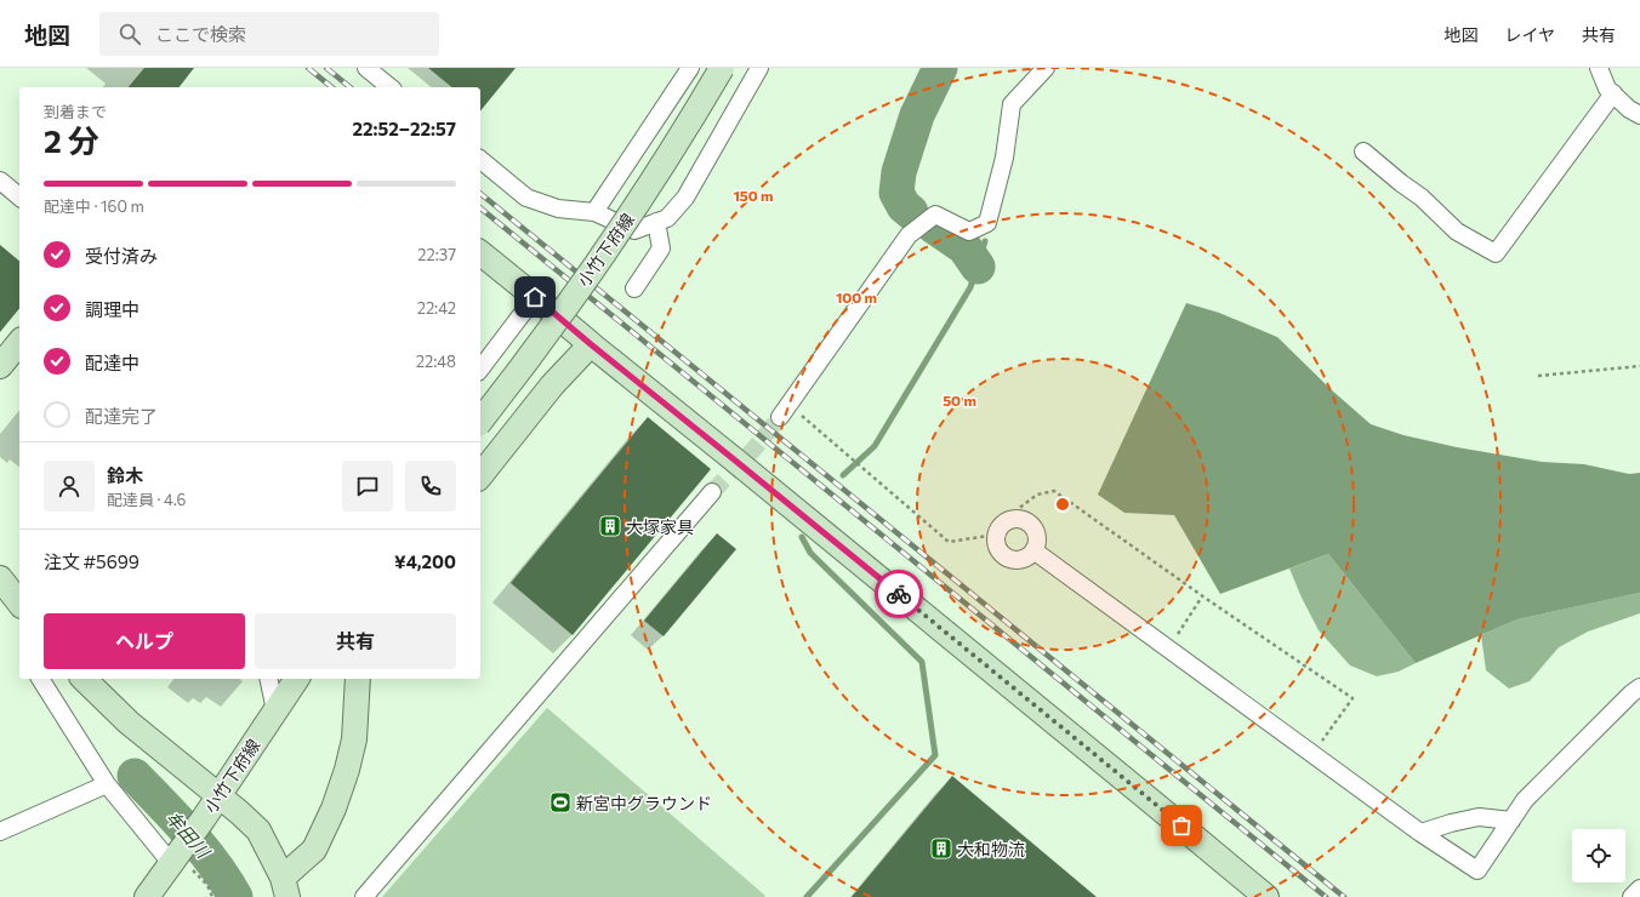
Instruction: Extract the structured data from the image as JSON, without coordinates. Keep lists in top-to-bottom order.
{
  "streets": {
    "street": ["小竹下府線"]
  },
  "water": ["牟田川"],
  "places": {
    "building": ["大塚家具", "大和物流"],
    "sports": ["新宮中グラウンド"]
  },
  "page": {
    "header": "地図",
    "search": "ここで検索",
    "nav": ["地図", "レイヤ", "共有"],
    "heading": ["2 分", "到着まで", "22:52–22:57"],
    "panel": [
      "鈴木",
      "配達員 · 4.6",
      "注文 #5699",
      "¥4,200"
    ],
    "bar": "配達中 · 160 m",
    "list": [
      ["受付済み", "22:37"],
      ["調理中", "22:42"],
      ["配達中", "22:48"],
      "配達完了"
    ],
    "buttons": ["ヘルプ", "共有"]
  },
  "rings": ["150 m", "100 m", "50 m"]
}
